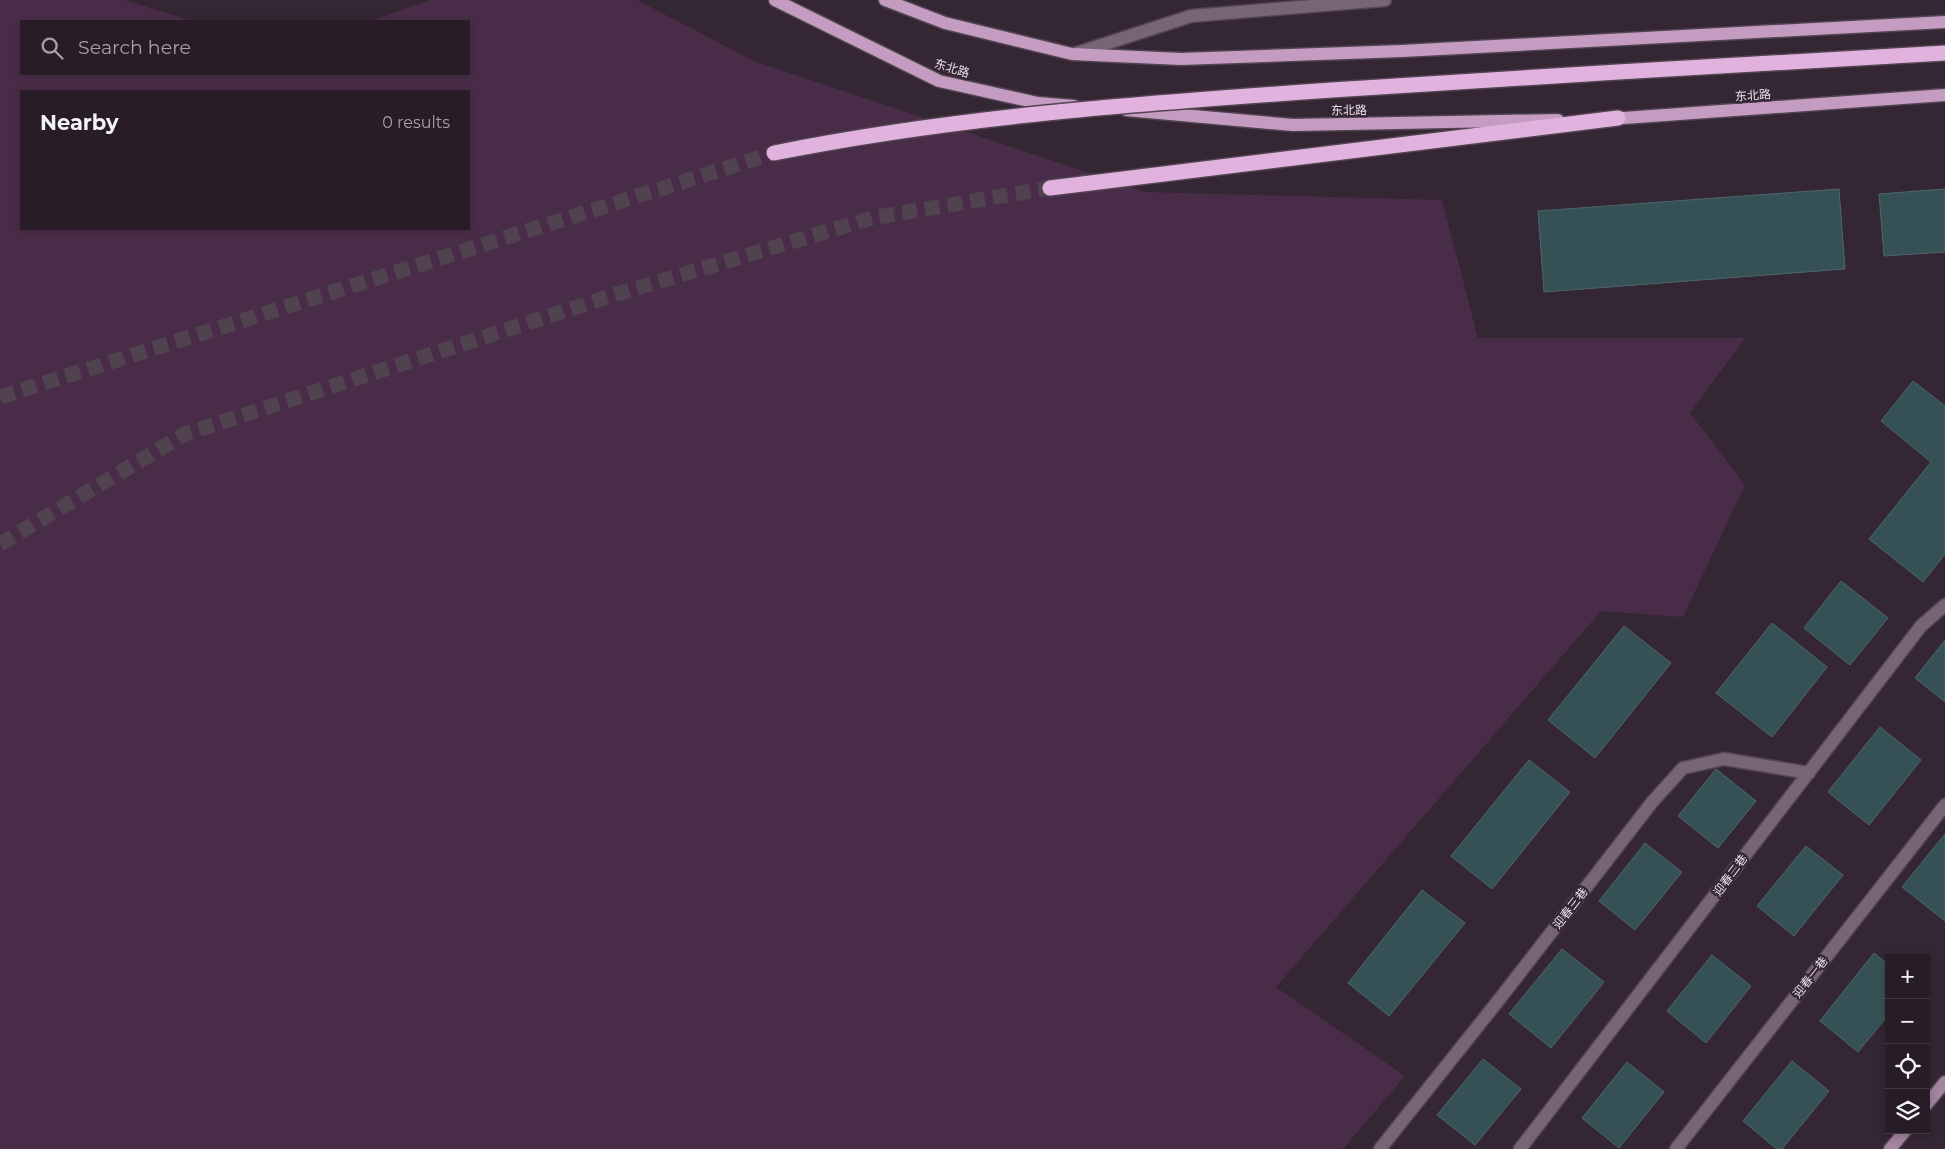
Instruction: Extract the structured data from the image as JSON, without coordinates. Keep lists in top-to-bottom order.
{
  "streets": {
    "main road": ["东北路"],
    "street": ["迎春二巷", "迎春三巷", "迎春一巷"]
  },
  "crossings": [
    ["迎春二巷", "迎春三巷"]
  ],
  "page": {
    "search": "Search here",
    "heading": ["Nearby", "0 results"],
    "map_buttons": ["+", "−"]
  }
}
